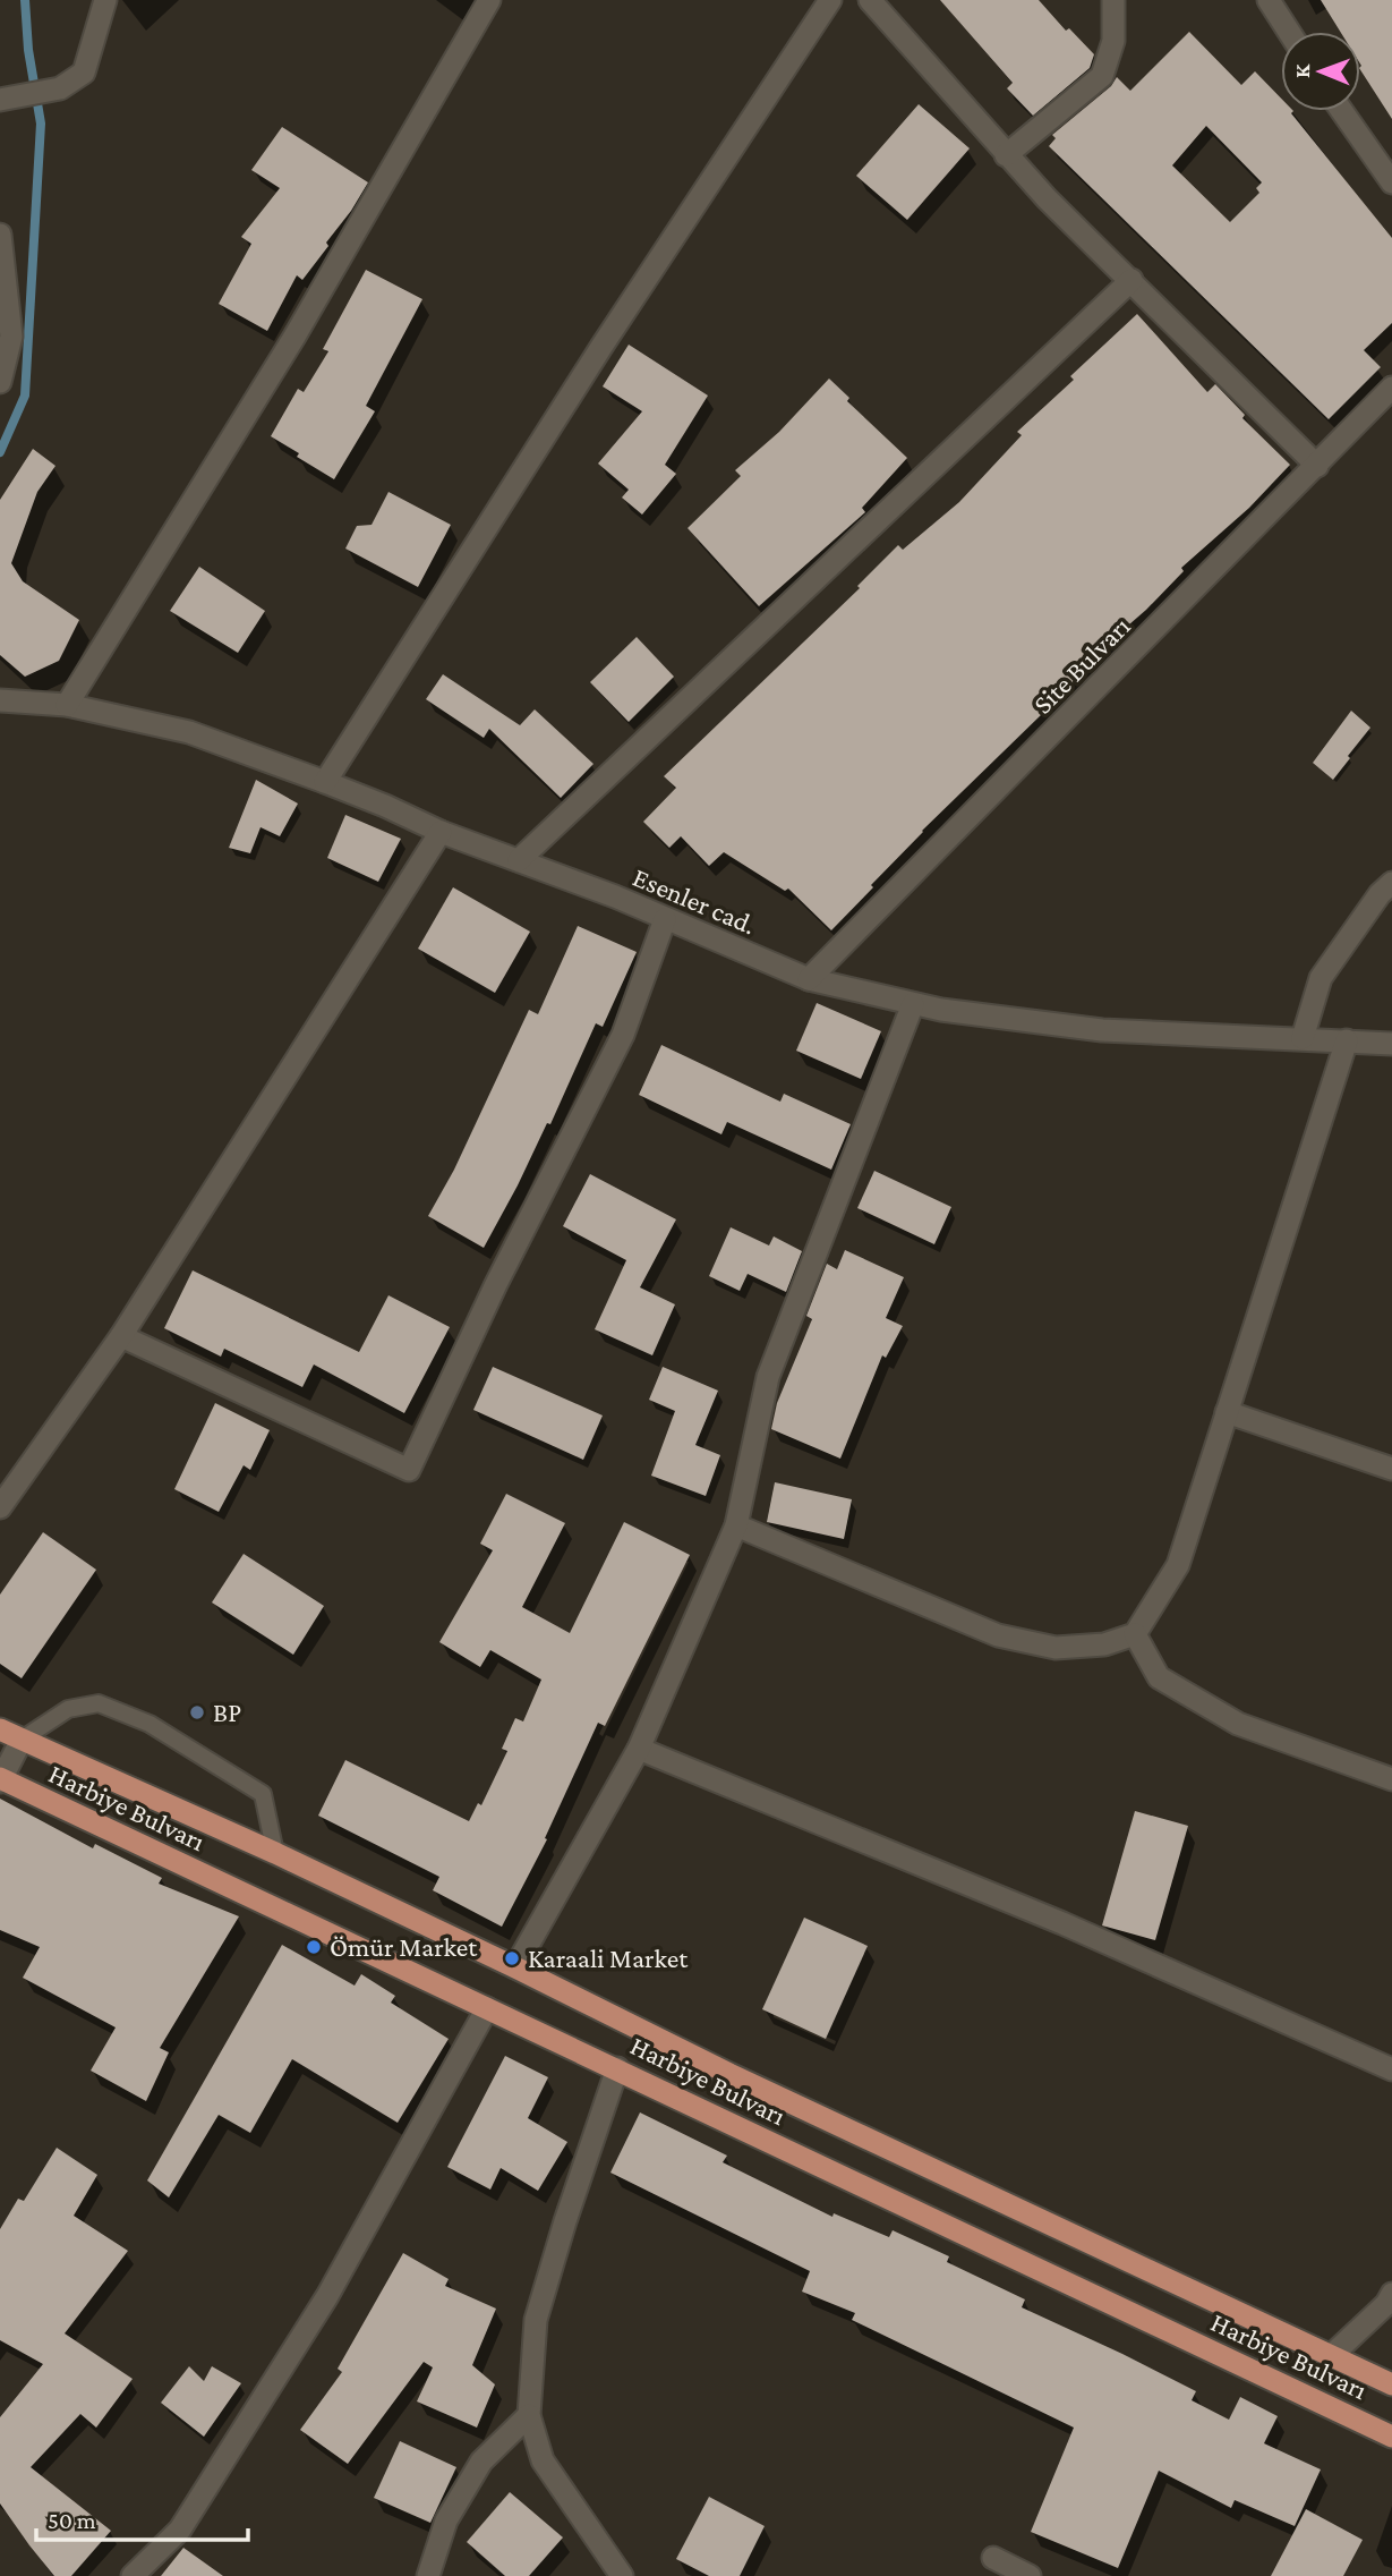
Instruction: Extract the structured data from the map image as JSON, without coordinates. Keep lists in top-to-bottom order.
{
  "streets": {
    "main road": ["Harbiye Bulvarı"],
    "street": ["Site Bulvarı", "Esenler cad."]
  },
  "crossings": [
    ["Site Bulvarı", "Esenler cad."]
  ],
  "places": ["BP", "Ömür Market", "Karaali Market"],
  "scale_bar": "50 m",
  "north": "left"
}
